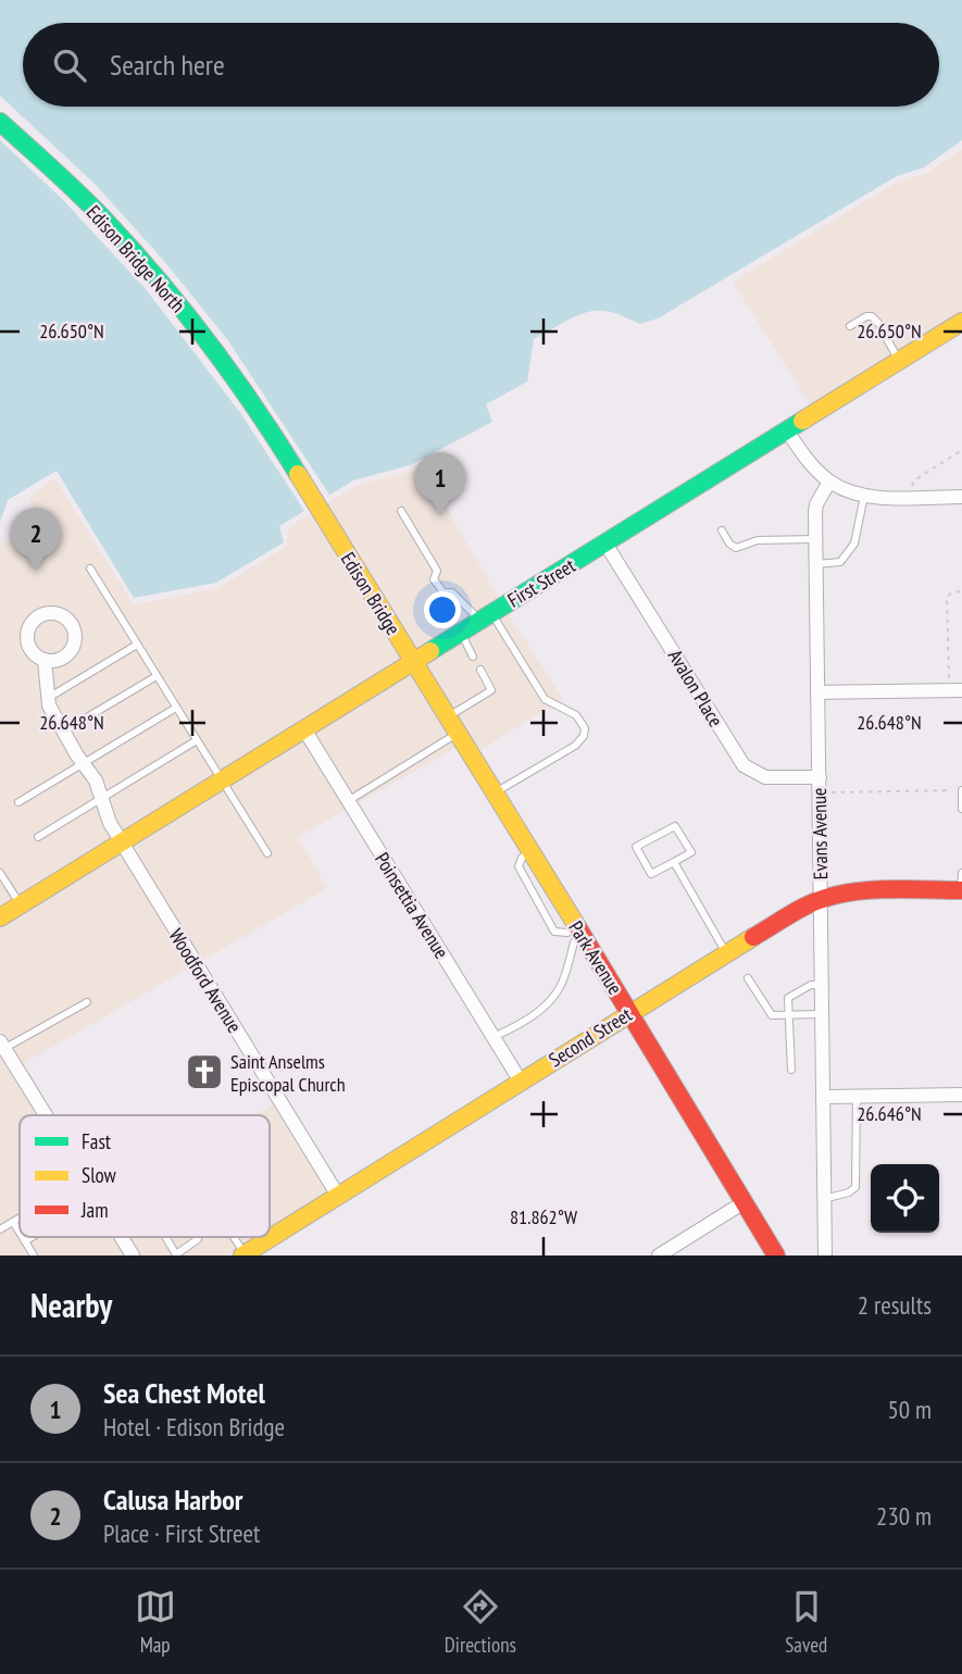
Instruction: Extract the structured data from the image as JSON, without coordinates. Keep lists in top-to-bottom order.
{
  "streets": {
    "main road": [
      "Edison Bridge North",
      "First Street",
      "Edison Bridge",
      "Park Avenue",
      "Second Street"
    ],
    "street": [
      "Avalon Place",
      "Evans Avenue",
      "Poinsettia Avenue",
      "Woodford Avenue"
    ]
  },
  "crossings": [
    ["Edison Bridge North", "Edison Bridge"],
    ["First Street", "Edison Bridge"],
    ["First Street", "Avalon Place"],
    ["First Street", "Poinsettia Avenue"],
    ["First Street", "Park Avenue"],
    ["First Street", "Woodford Avenue"],
    ["Edison Bridge", "Park Avenue"],
    ["Avalon Place", "Evans Avenue"],
    ["Evans Avenue", "Second Street"],
    ["Poinsettia Avenue", "Second Street"],
    ["Park Avenue", "Second Street"],
    ["Woodford Avenue", "Second Street"]
  ],
  "places": {
    "church": ["Saint Anselms Episcopal Church"]
  },
  "legend": ["Fast", "Slow", "Jam"],
  "page": {
    "search": "Search here",
    "pins": ["1", "2"],
    "heading": ["Nearby", "2 results"],
    "list": [
      {
        "mark": "1",
        "name": "Sea Chest Motel",
        "note": "Hotel · Edison Bridge",
        "value": "50 m"
      },
      {
        "mark": "2",
        "name": "Calusa Harbor",
        "note": "Place · First Street",
        "value": "230 m"
      }
    ],
    "nav": ["Map", "Directions", "Saved"]
  },
  "coordinates": [
    "26.650°N",
    "26.648°N",
    "26.646°N",
    "81.862°W"
  ]
}
